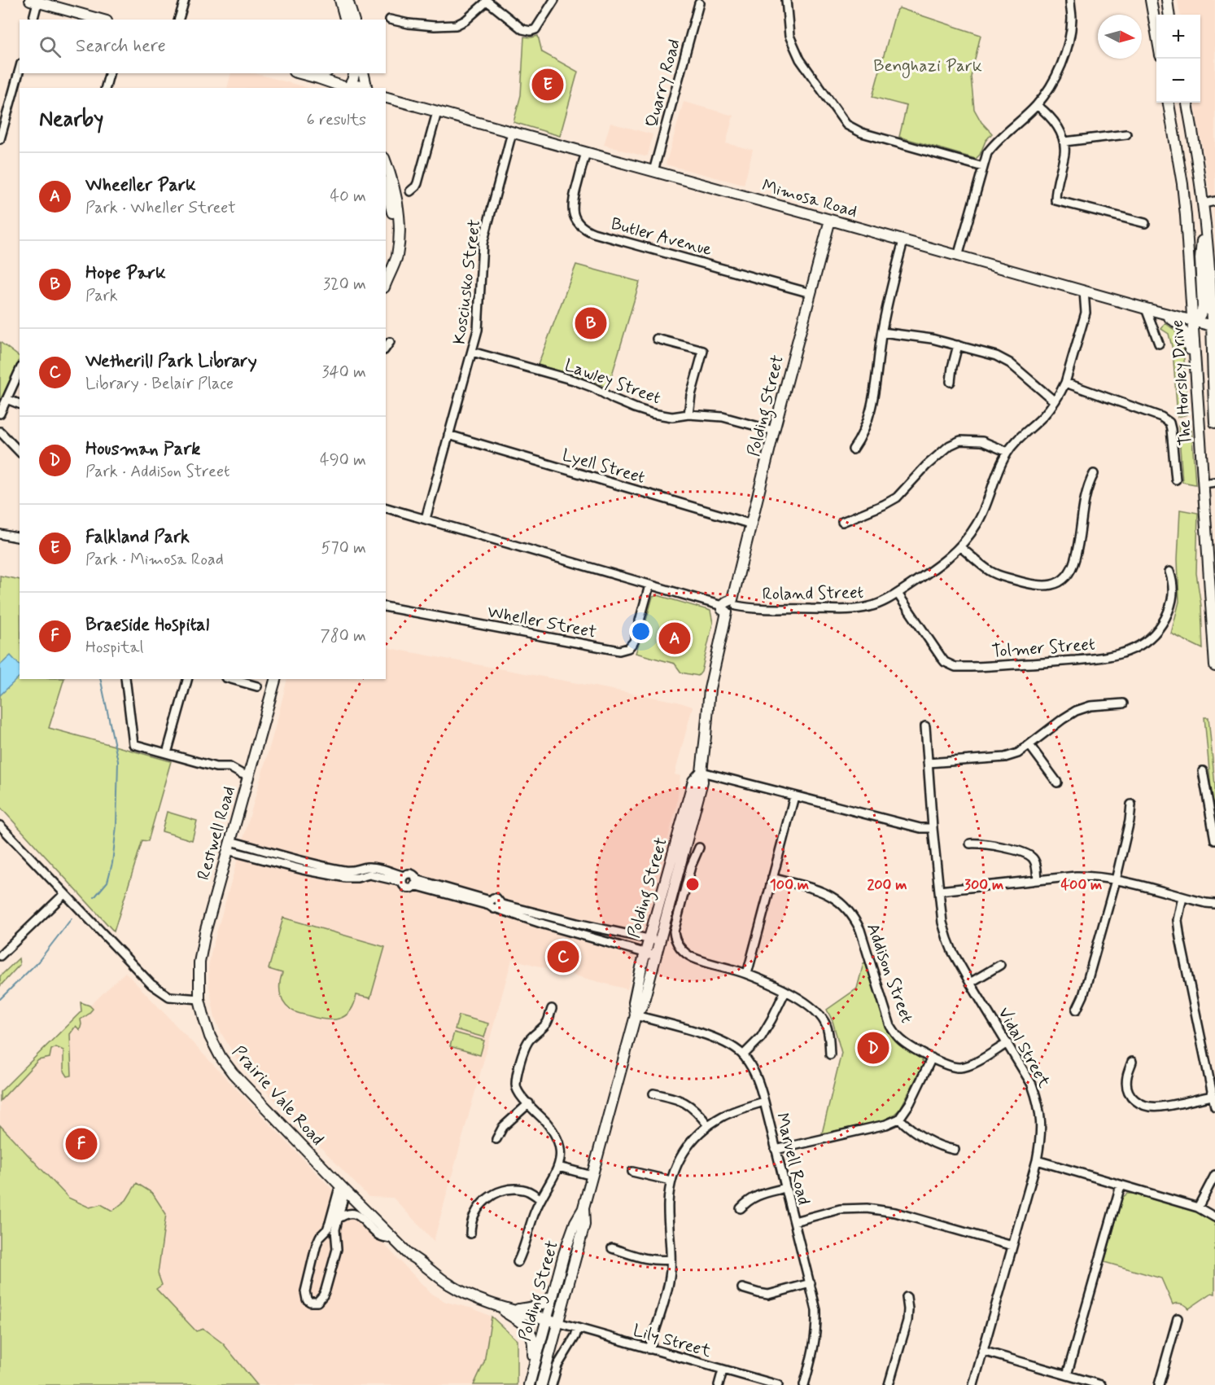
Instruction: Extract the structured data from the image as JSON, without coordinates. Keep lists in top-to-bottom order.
{
  "streets": {
    "main road": [
      "Mimosa Road",
      "The Horsley Drive",
      "Polding Street",
      "Restwell Road",
      "Prairie Vale Road"
    ],
    "street": [
      "Quarry Road",
      "Butler Avenue",
      "Kosciusko Street",
      "Lawley Street",
      "Lyell Street",
      "Roland Street",
      "Wheller Street",
      "Tolmer Street",
      "Addison Street",
      "Vidal Street",
      "Marvell Road",
      "Lily Street"
    ]
  },
  "crossings": [
    ["Quarry Road", "Mimosa Road"],
    ["Mimosa Road", "Butler Avenue"],
    ["Mimosa Road", "Kosciusko Street"],
    ["Mimosa Road", "The Horsley Drive"],
    ["Mimosa Road", "Polding Street"],
    ["Mimosa Road", "Roland Street"],
    ["Butler Avenue", "Polding Street"],
    ["Kosciusko Street", "Lawley Street"],
    ["Kosciusko Street", "Lyell Street"],
    ["Lawley Street", "Polding Street"],
    ["Polding Street", "Lyell Street"],
    ["Polding Street", "Roland Street"],
    ["Polding Street", "Prairie Vale Road"],
    ["Polding Street", "Marvell Road"],
    ["Polding Street", "Lily Street"],
    ["Roland Street", "Tolmer Street"],
    ["Restwell Road", "Prairie Vale Road"],
    ["Addison Street", "Vidal Street"],
    ["Prairie Vale Road", "Lily Street"]
  ],
  "parks": ["Benghazi Park"],
  "north": "right",
  "page": {
    "map_buttons": ["+", "−"],
    "search": "Search here",
    "pins": [
      "E",
      "B",
      "A",
      "C",
      "D",
      "F"
    ],
    "heading": ["Nearby", "6 results"],
    "list": [
      {
        "mark": "A",
        "name": "Wheeller Park",
        "note": "Park · Wheller Street",
        "value": "40 m"
      },
      {
        "mark": "B",
        "name": "Hope Park",
        "note": "Park",
        "value": "320 m"
      },
      {
        "mark": "C",
        "name": "Wetherill Park Library",
        "note": "Library · Belair Place",
        "value": "340 m"
      },
      {
        "mark": "D",
        "name": "Housman Park",
        "note": "Park · Addison Street",
        "value": "490 m"
      },
      {
        "mark": "E",
        "name": "Falkland Park",
        "note": "Park · Mimosa Road",
        "value": "570 m"
      },
      {
        "mark": "F",
        "name": "Braeside Hospital",
        "note": "Hospital",
        "value": "780 m"
      }
    ]
  },
  "rings": [
    "100 m",
    "200 m",
    "300 m",
    "400 m"
  ]
}
